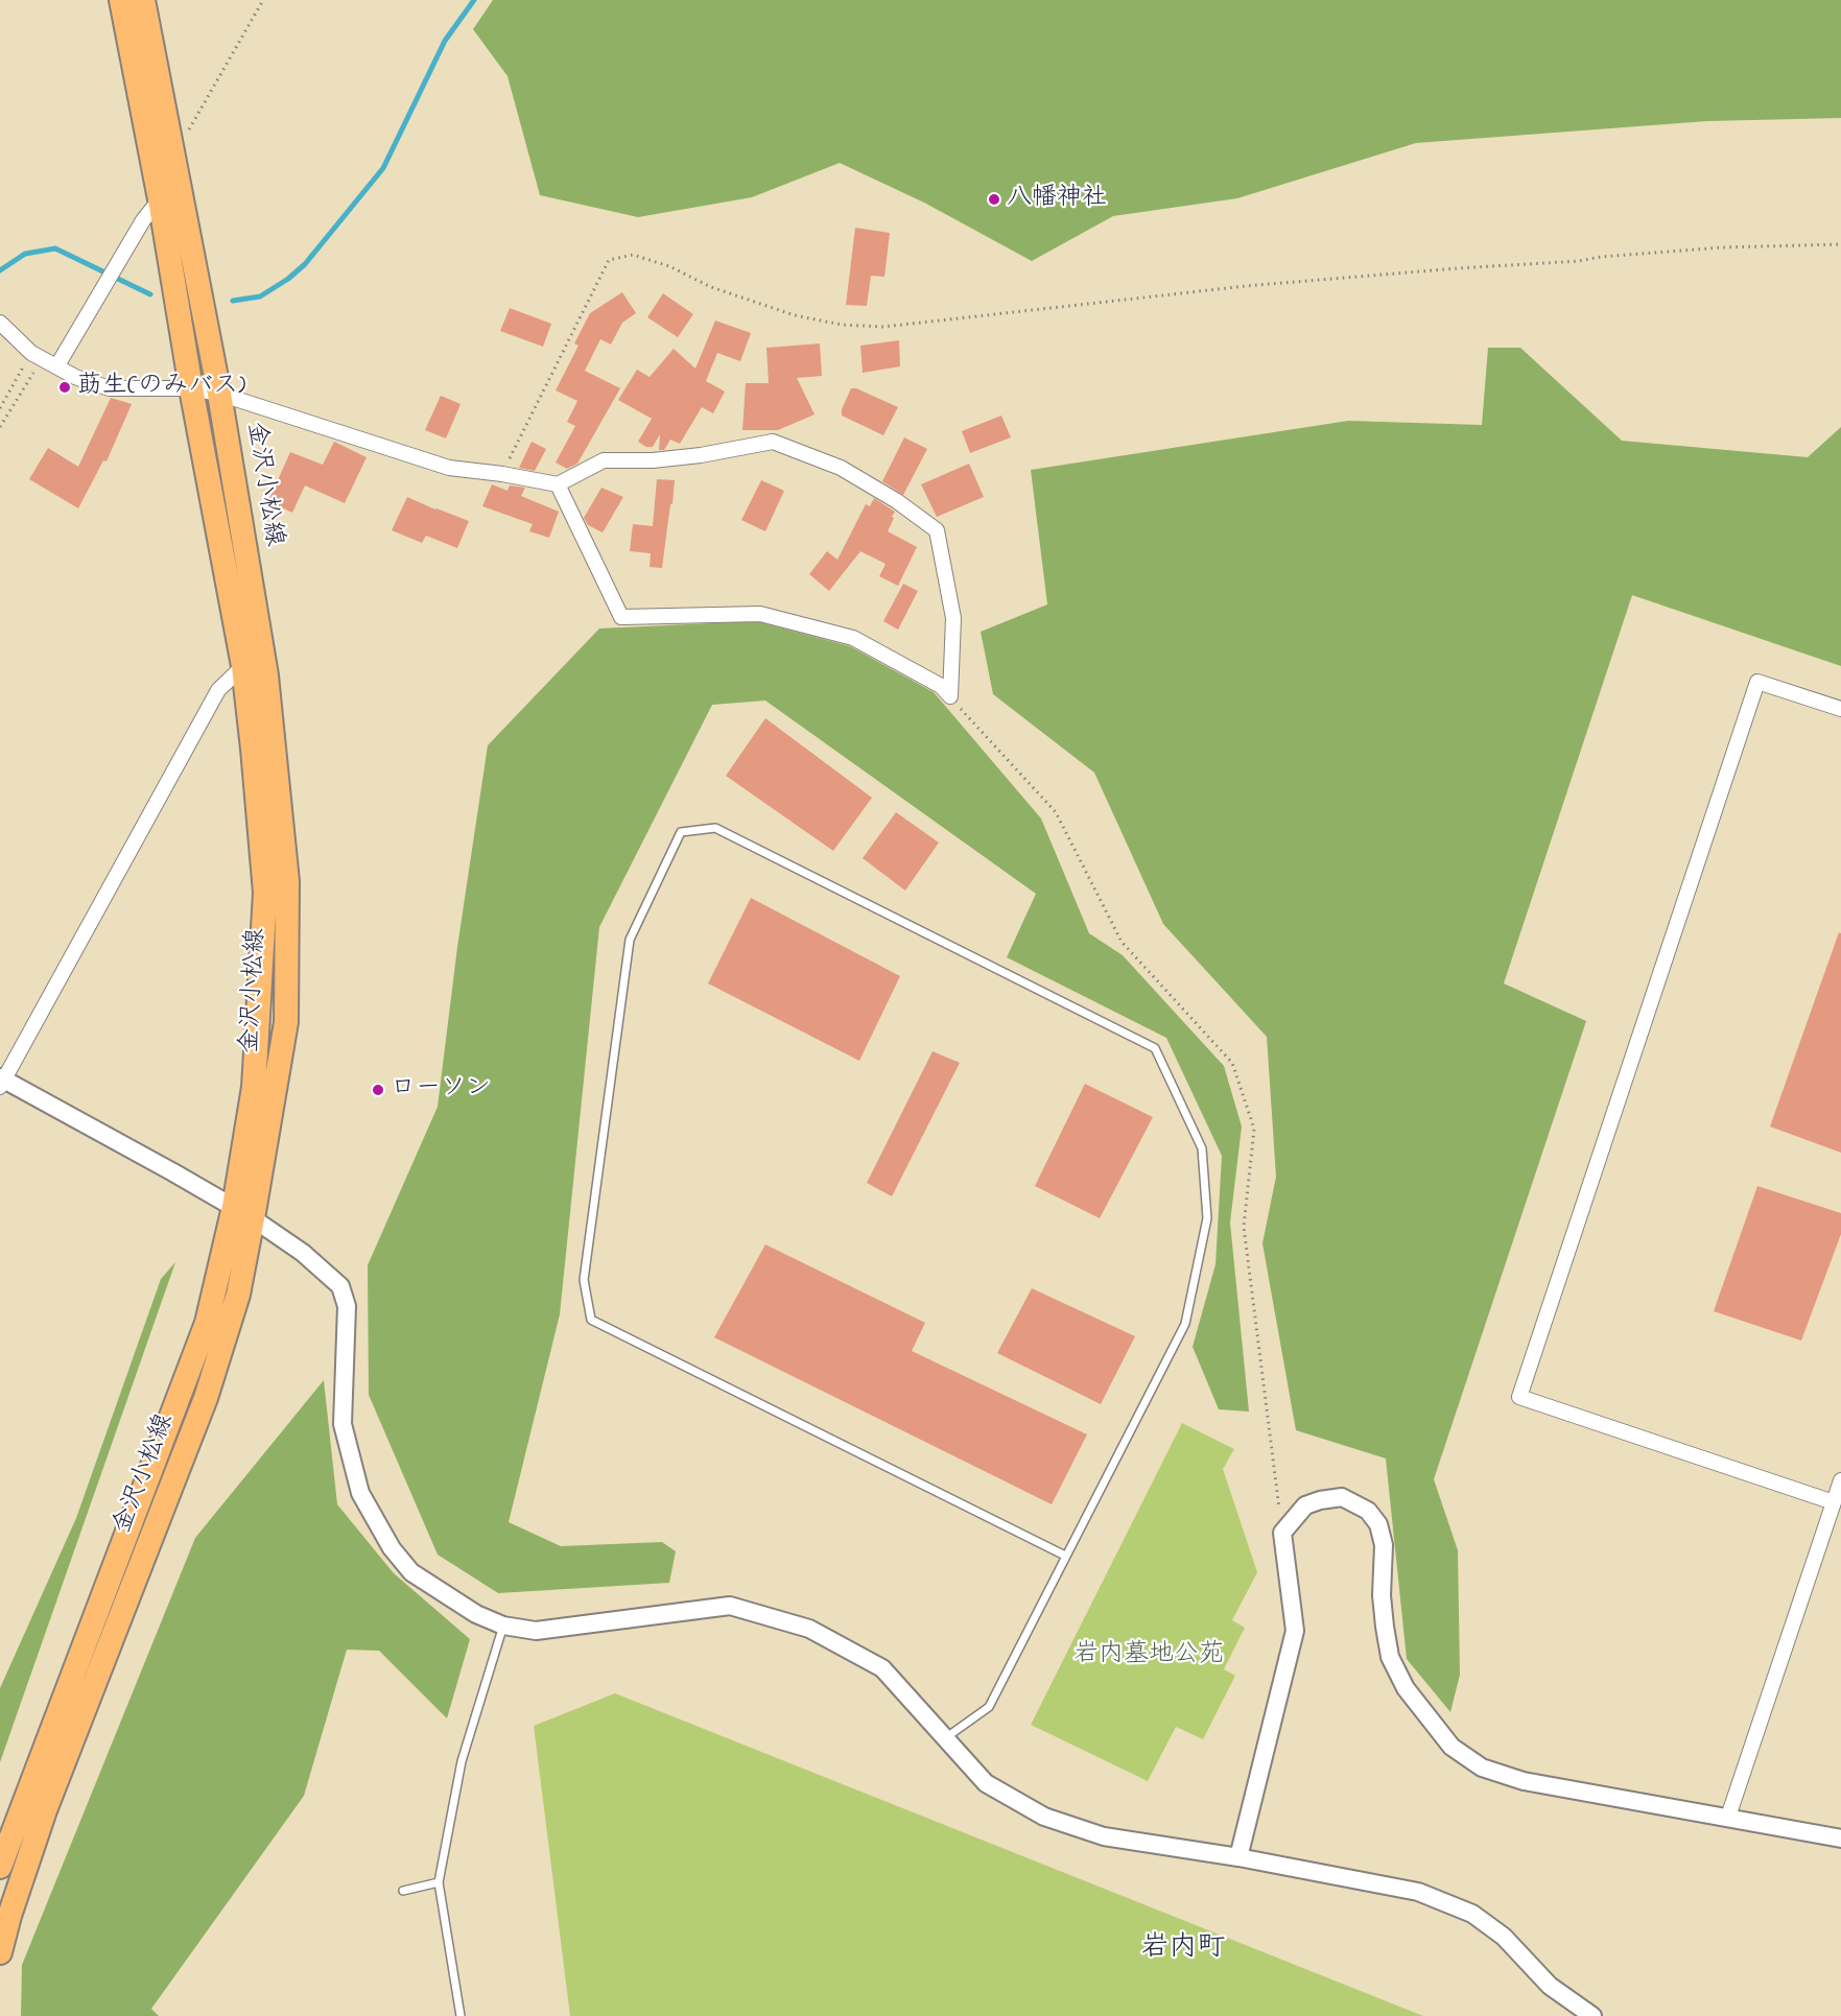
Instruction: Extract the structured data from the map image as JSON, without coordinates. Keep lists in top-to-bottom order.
{
  "streets": {
    "main road": ["金沢小松線"]
  },
  "districts": ["岩内町"],
  "parks": ["岩内墓地公苑"],
  "places": ["八幡神社", "莇生(のみバス)", "ローソン"]
}
